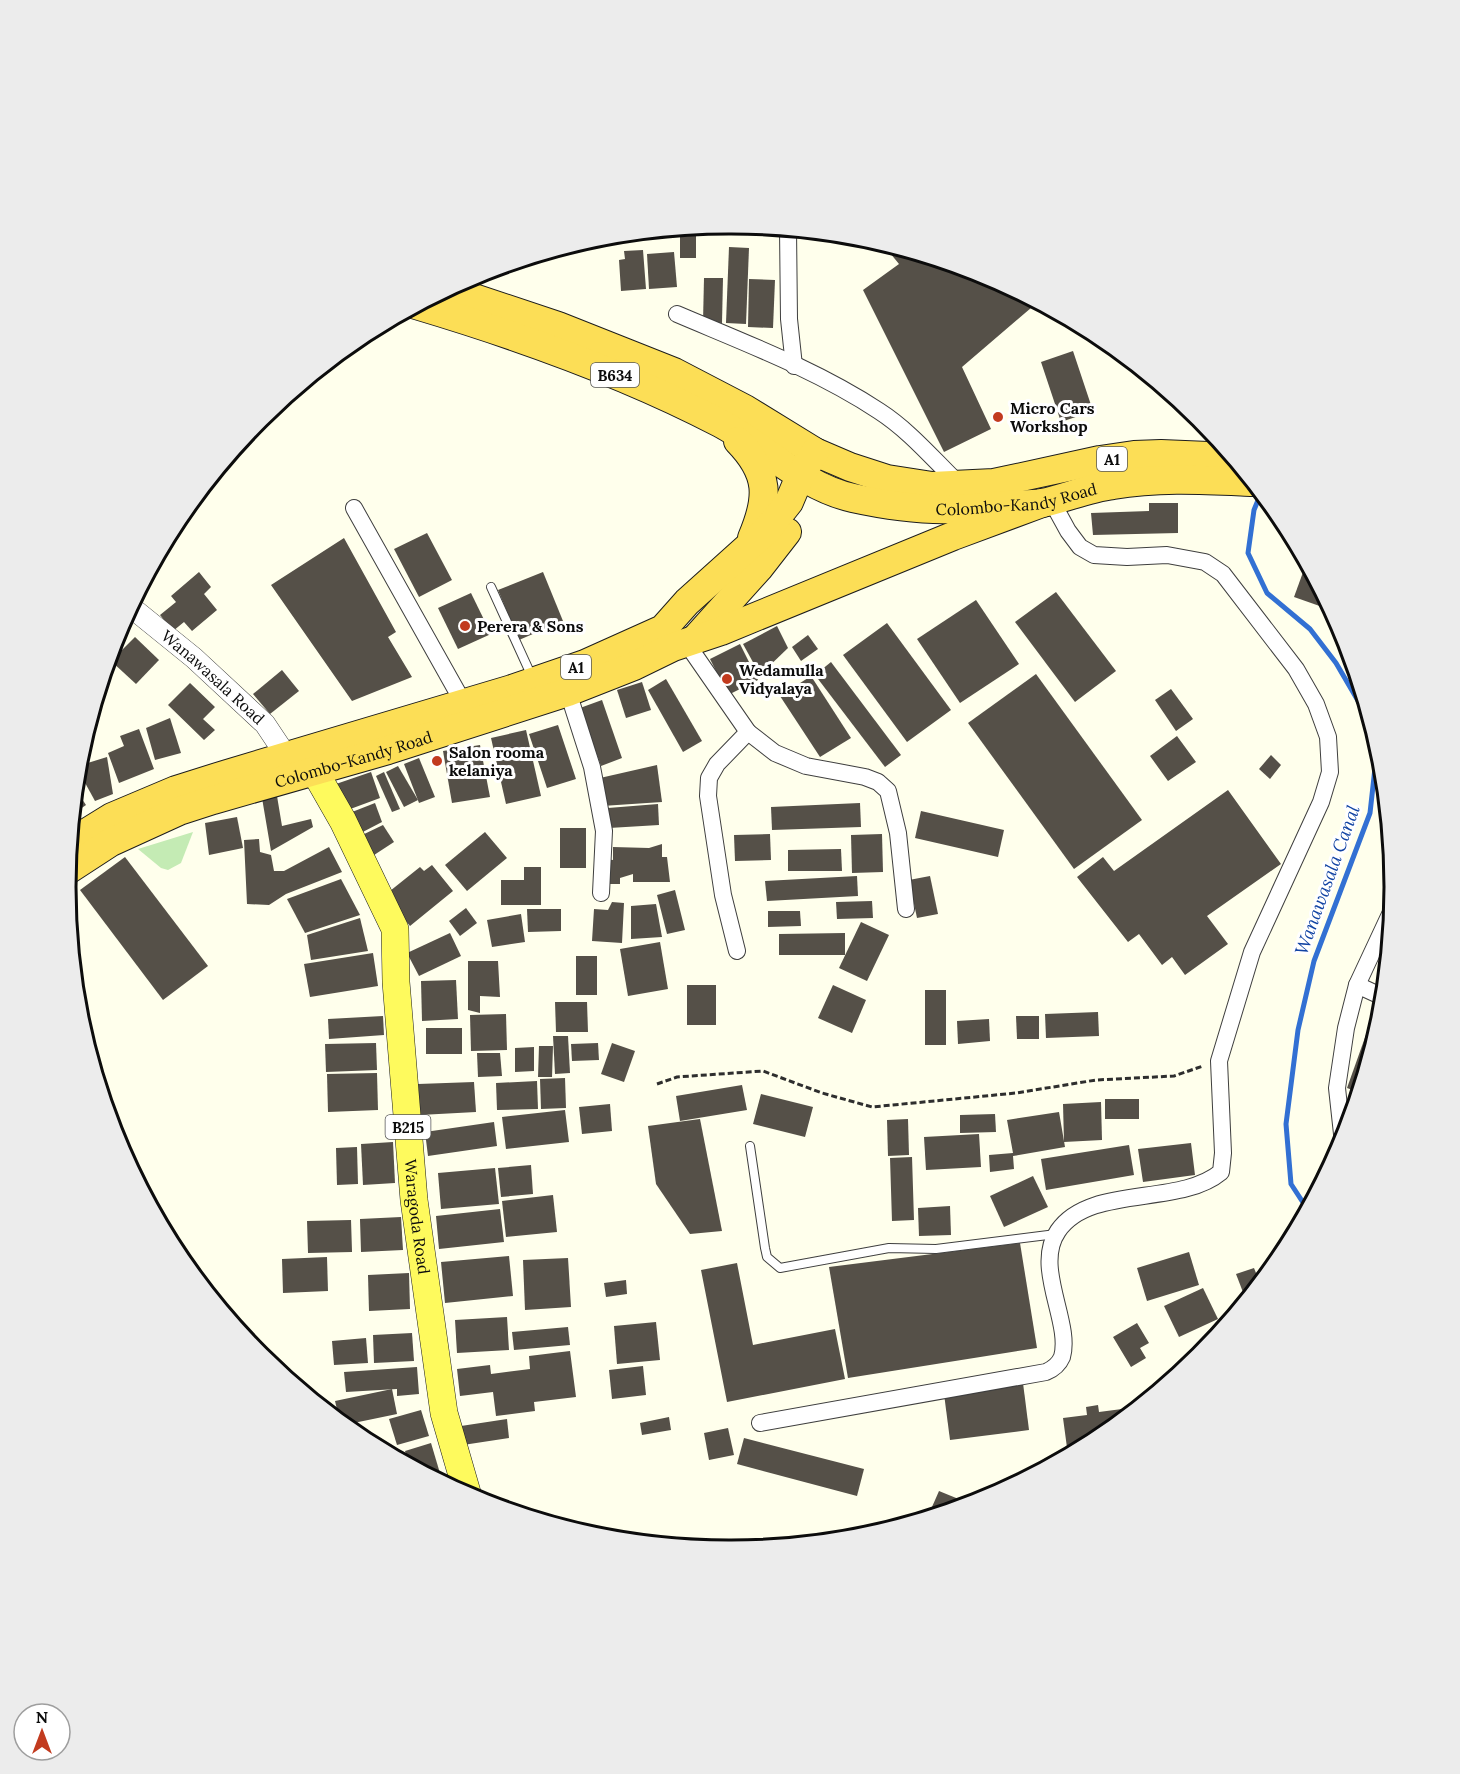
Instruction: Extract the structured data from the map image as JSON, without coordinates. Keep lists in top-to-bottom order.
{
  "streets": {
    "highway": ["B634", "A1", "Colombo-Kandy Road"],
    "main road": ["B215", "Waragoda Road"],
    "street": ["Wanawasala Road"]
  },
  "crossings": [
    ["B634", "Colombo-Kandy Road"],
    ["Colombo-Kandy Road", "Wanawasala Road"],
    ["Colombo-Kandy Road", "Waragoda Road"]
  ],
  "water": ["Wanawasala Canal"],
  "places": [
    "Micro Cars Workshop",
    "Perera & Sons",
    "Wedamulla Vidyalaya",
    "Salon rooma kelaniya"
  ],
  "north": "top"
}
